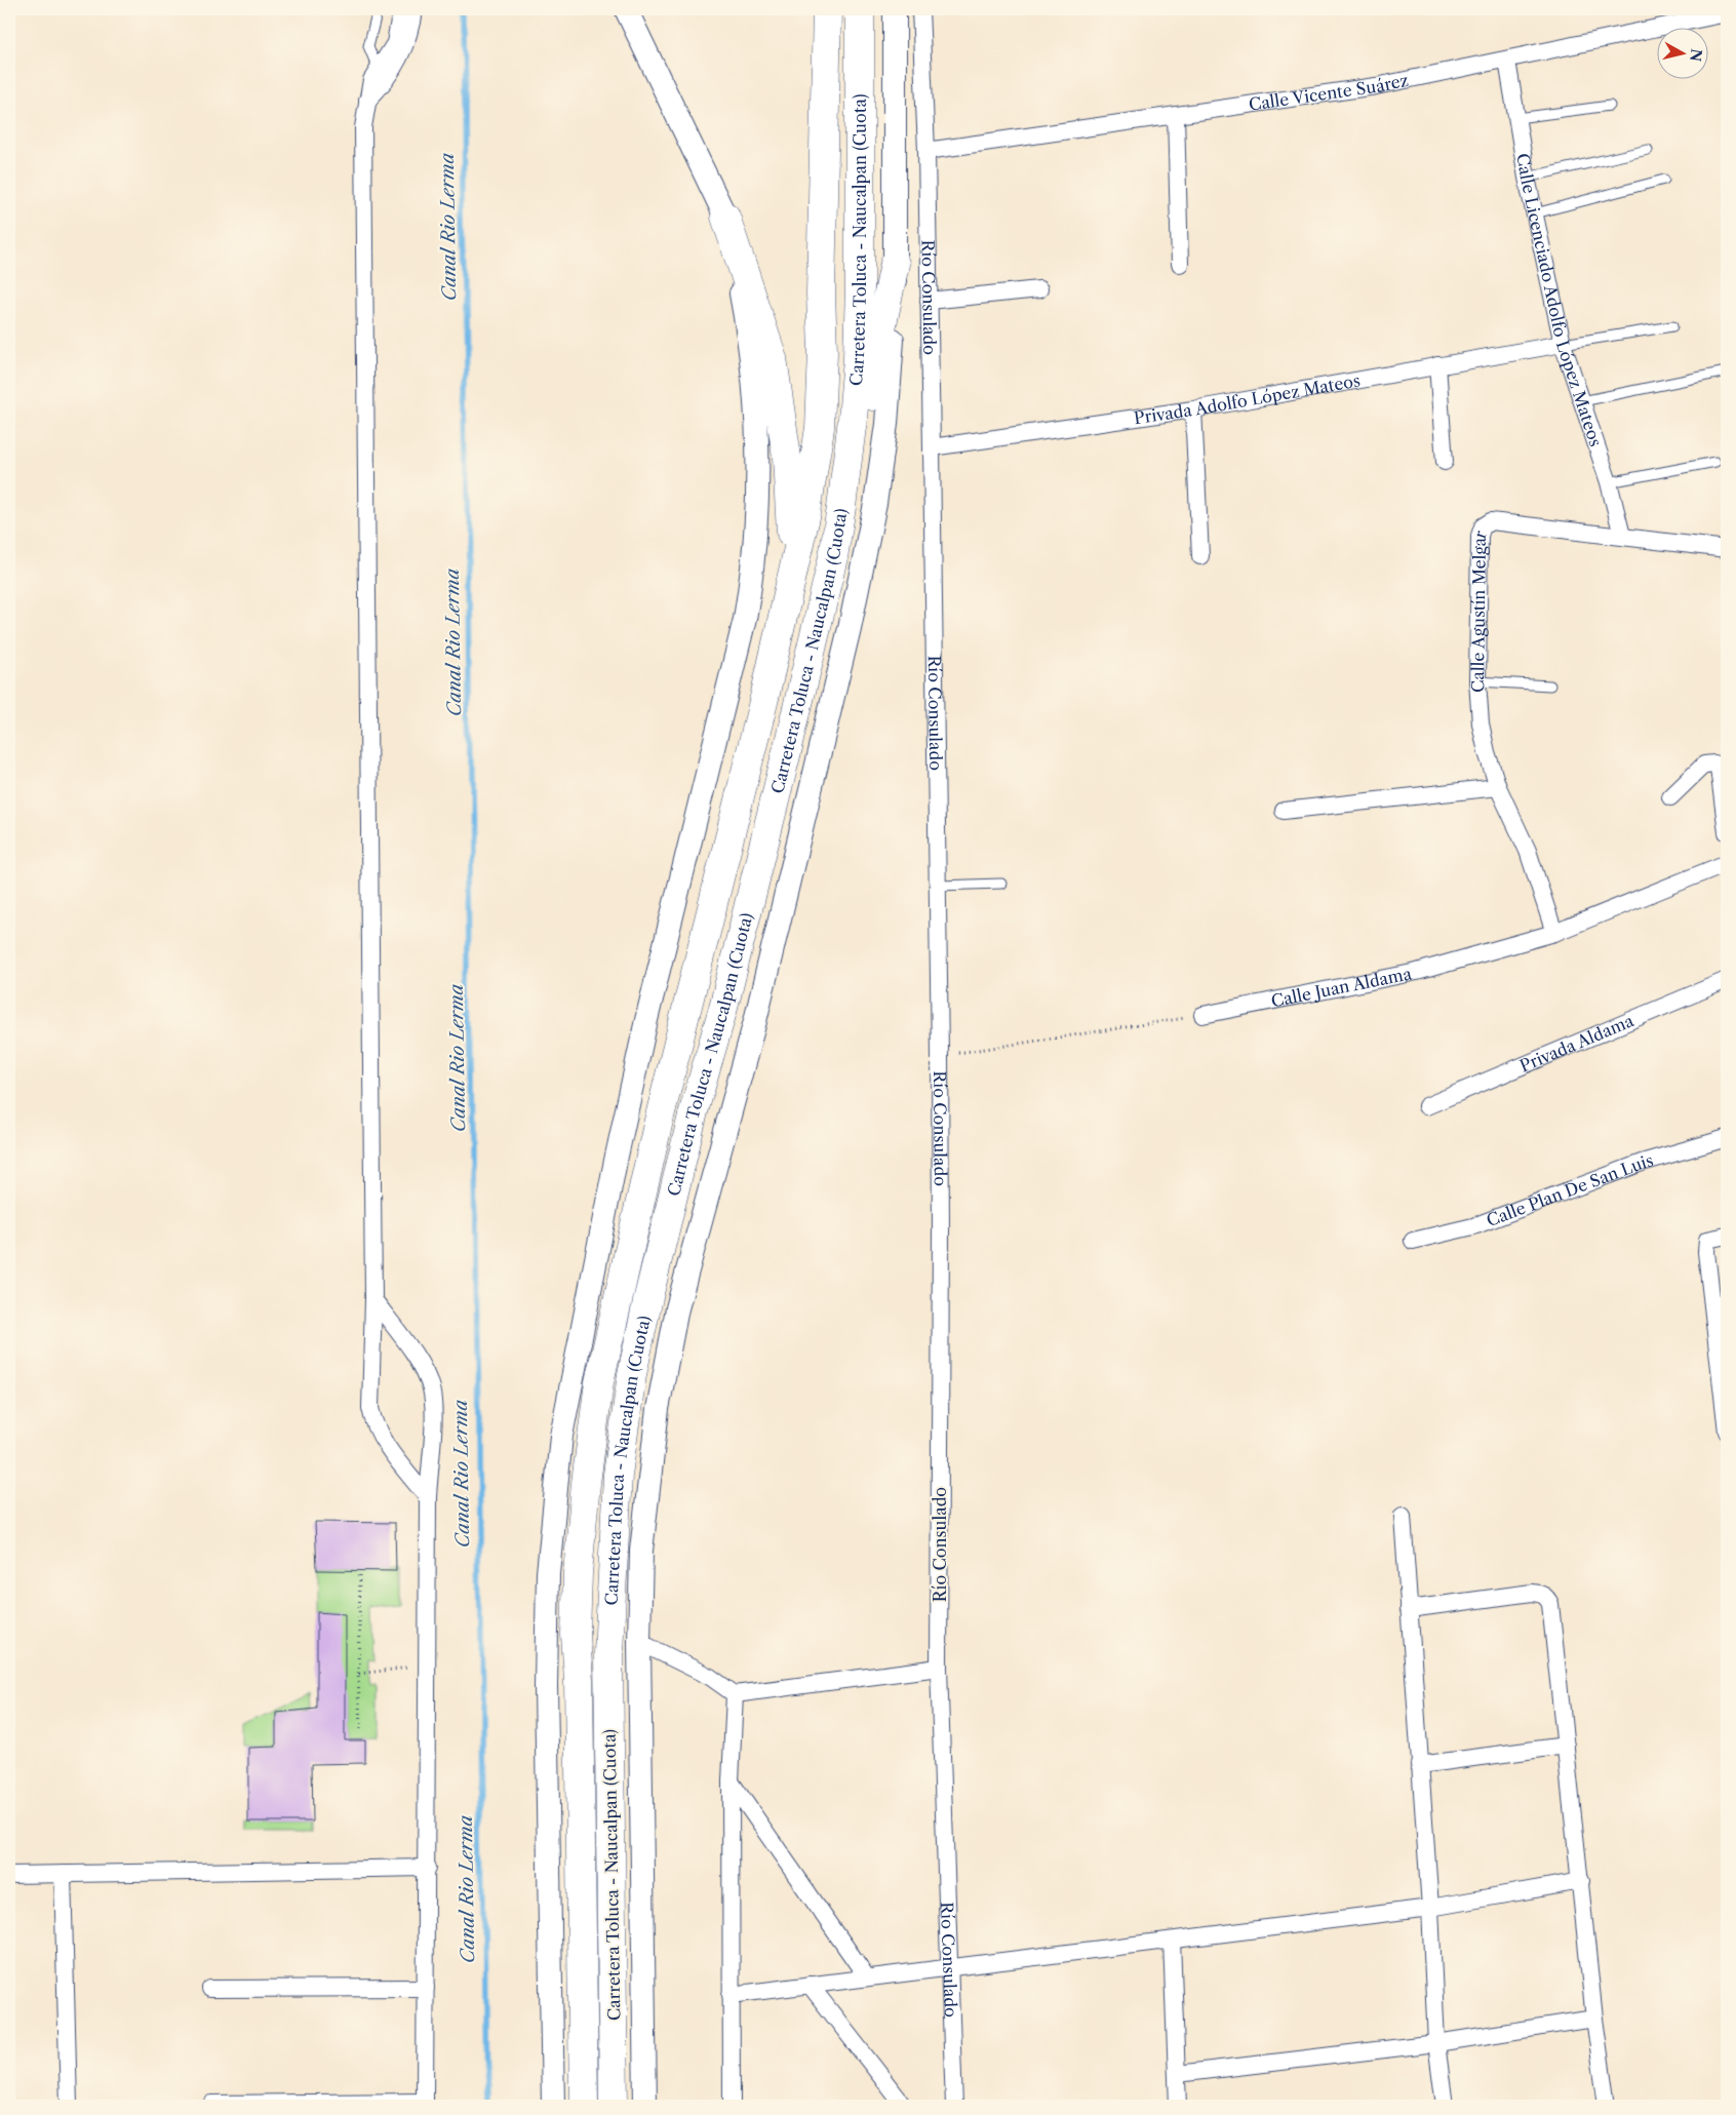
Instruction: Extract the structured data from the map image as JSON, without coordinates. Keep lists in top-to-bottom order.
{
  "streets": {
    "highway": ["Carretera Toluca - Naucalpan (Cuota)"],
    "street": [
      "Calle Vicente Suárez",
      "Río Consulado",
      "Calle Licenciado Adolfo López Mateos",
      "Privada Adolfo López Mateos",
      "Calle Agustín Melgar",
      "Calle Juan Aldama",
      "Privada Aldama",
      "Calle Plan De San Luis"
    ]
  },
  "crossings": [
    ["Calle Vicente Suárez", "Río Consulado"],
    ["Calle Vicente Suárez", "Calle Licenciado Adolfo López Mateos"],
    ["Río Consulado", "Privada Adolfo López Mateos"],
    ["Calle Licenciado Adolfo López Mateos", "Privada Adolfo López Mateos"],
    ["Calle Licenciado Adolfo López Mateos", "Calle Agustín Melgar"],
    ["Calle Agustín Melgar", "Calle Juan Aldama"]
  ],
  "water": ["Canal Rio Lerma"],
  "north": "right"
}
